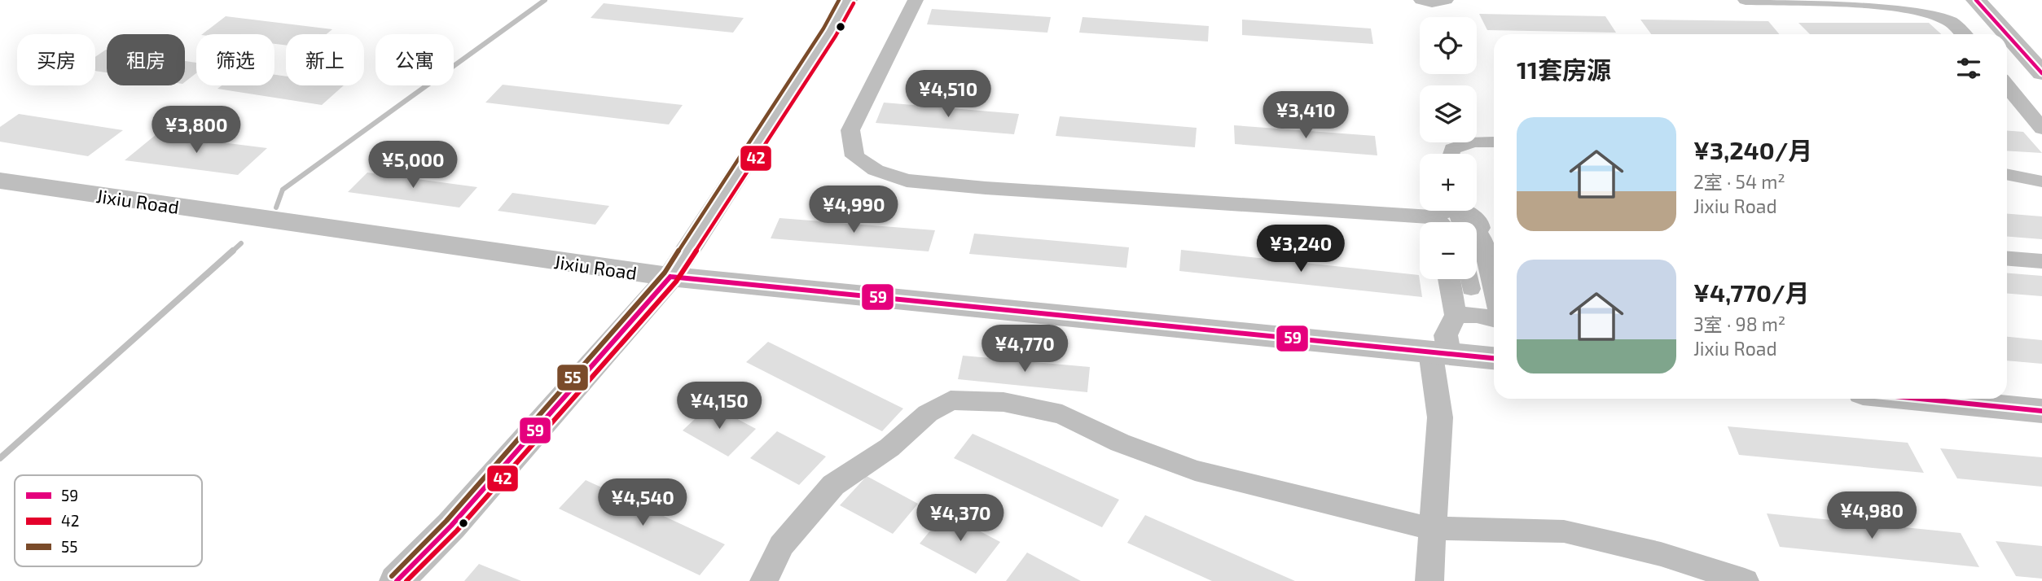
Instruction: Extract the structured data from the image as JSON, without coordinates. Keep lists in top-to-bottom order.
{
  "streets": {
    "street": ["Jixiu Road"]
  },
  "lines": ["transit line 59", "transit line 55", "transit line 42"],
  "legend": ["59", "42", "55"],
  "page": {
    "map_buttons": ["+", "−"],
    "chip": [
      "买房",
      "租房",
      "筛选",
      "新上",
      "公寓"
    ],
    "heading": "11套房源",
    "price": [
      "¥4,510",
      "¥3,410",
      "¥3,800",
      "¥5,000",
      "¥4,990",
      "¥3,240",
      "¥4,770",
      "¥4,150",
      "¥4,540",
      "¥4,980",
      "¥4,370"
    ],
    "list": [
      {
        "name": "¥3,240/月",
        "note": "2室 · 54 m² · Jixiu Road"
      },
      {
        "name": "¥4,770/月",
        "note": "3室 · 98 m² · Jixiu Road"
      }
    ]
  }
}
